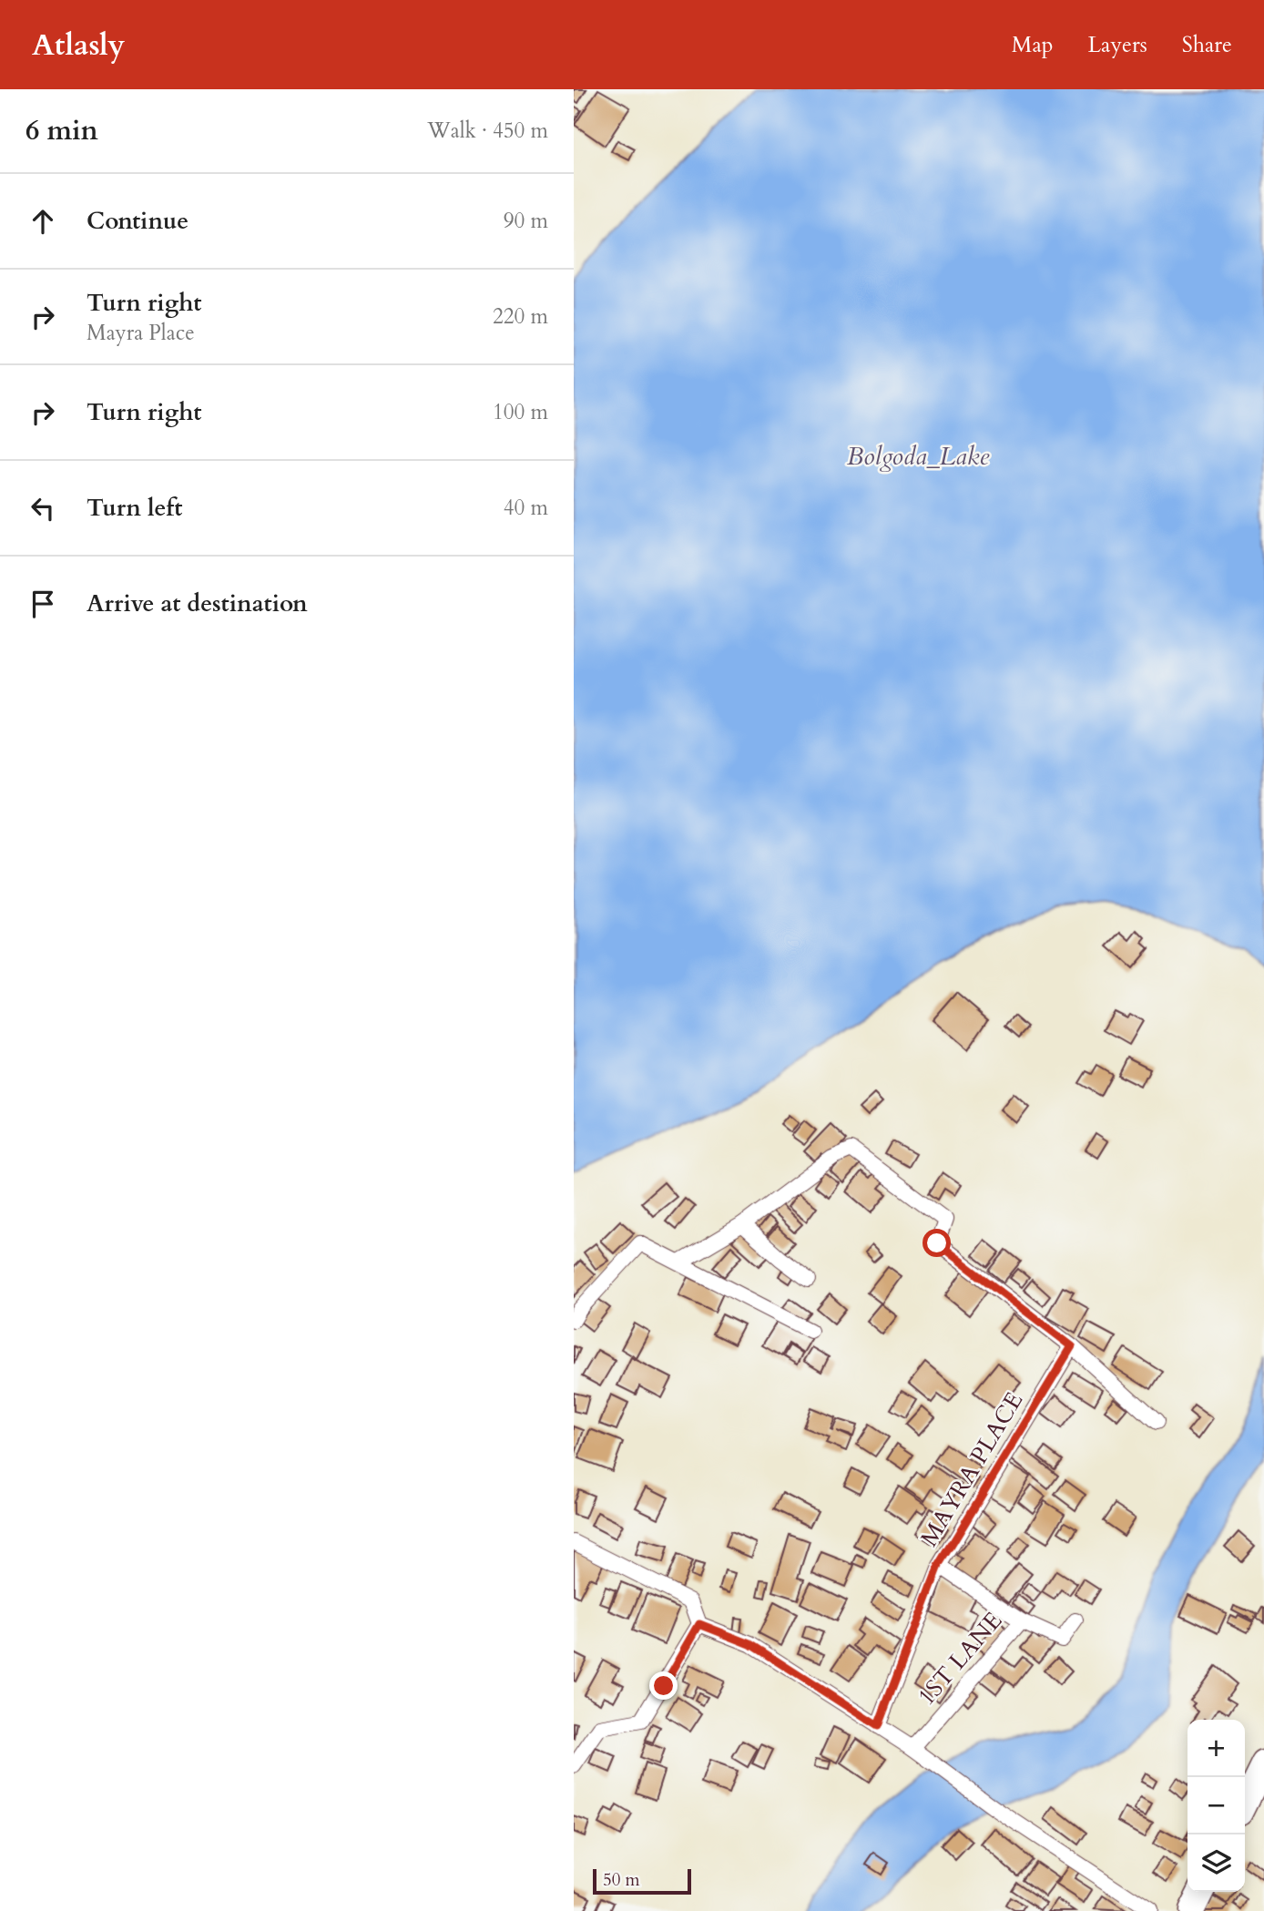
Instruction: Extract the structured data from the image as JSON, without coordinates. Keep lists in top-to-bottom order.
{
  "streets": {
    "street": ["MAYRA PLACE", "1ST LANE"]
  },
  "water": ["Bolgoda_Lake"],
  "scale_bar": "50 m",
  "page": {
    "header": "Atlasly",
    "nav": ["Map", "Layers", "Share"],
    "heading": ["6 min", "Walk · 450 m"],
    "list": [
      ["Continue", "90 m"],
      ["Turn right", "Mayra Place", "220 m"],
      ["Turn right", "100 m"],
      ["Turn left", "40 m"],
      "Arrive at destination"
    ],
    "map_buttons": ["+", "−"],
    "scale": "50 m"
  }
}
